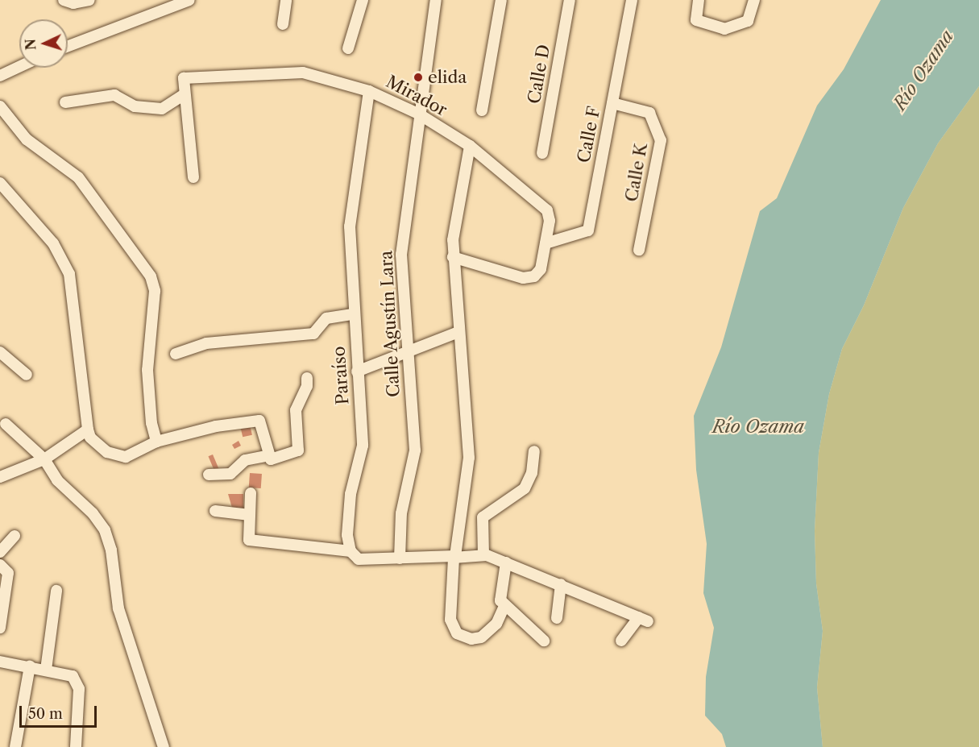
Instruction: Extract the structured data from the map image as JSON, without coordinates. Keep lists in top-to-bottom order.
{
  "streets": {
    "street": [
      "Calle D",
      "Mirador",
      "Calle F",
      "Calle K",
      "Calle Agustín Lara",
      "Paraíso"
    ]
  },
  "crossings": [
    ["Mirador", "Calle F"],
    ["Mirador", "Calle Agustín Lara"],
    ["Mirador", "Paraíso"],
    ["Calle F", "Calle K"]
  ],
  "water": ["Río Ozama"],
  "places": ["elida"],
  "scale_bar": "50 m",
  "north": "left"
}
